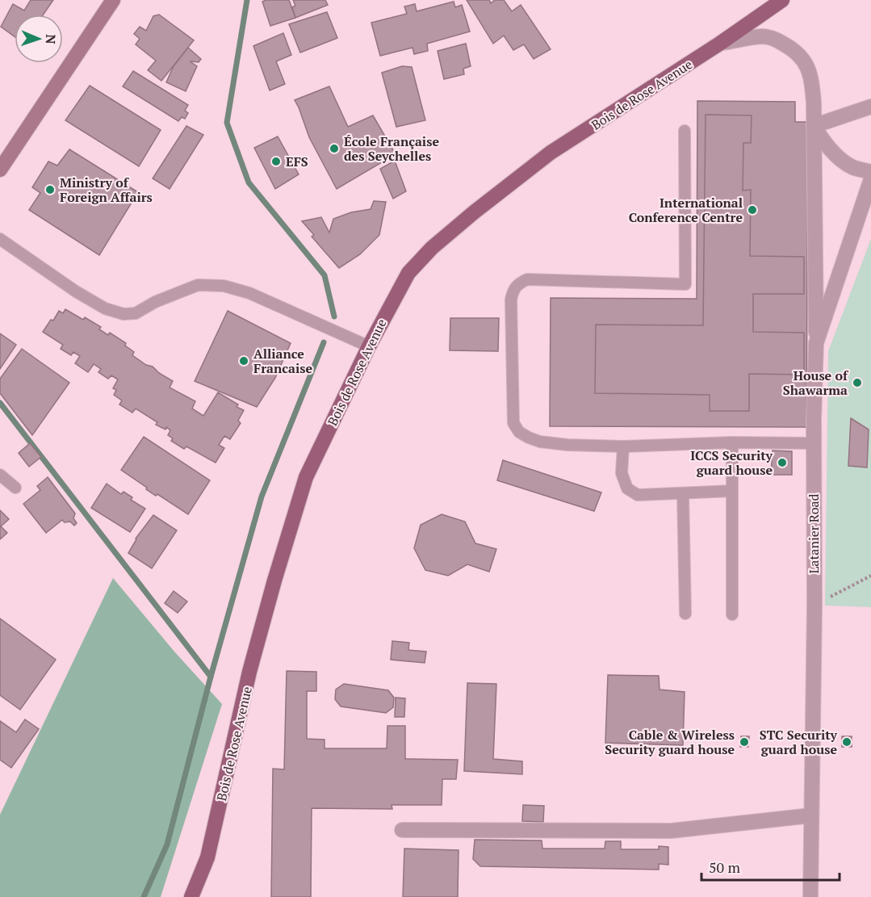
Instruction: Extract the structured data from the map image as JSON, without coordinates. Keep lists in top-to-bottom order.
{
  "streets": {
    "main road": ["Bois de Rose Avenue"],
    "street": ["Latanier Road"]
  },
  "places": [
    "École Française des Seychelles",
    "EFS",
    "Ministry of Foreign Affairs",
    "International Conference Centre",
    "Alliance Francaise",
    "House of Shawarma",
    "ICCS Security guard house",
    "Cable & Wireless Security guard house",
    "STC Security guard house"
  ],
  "scale_bar": "50 m",
  "north": "right"
}
